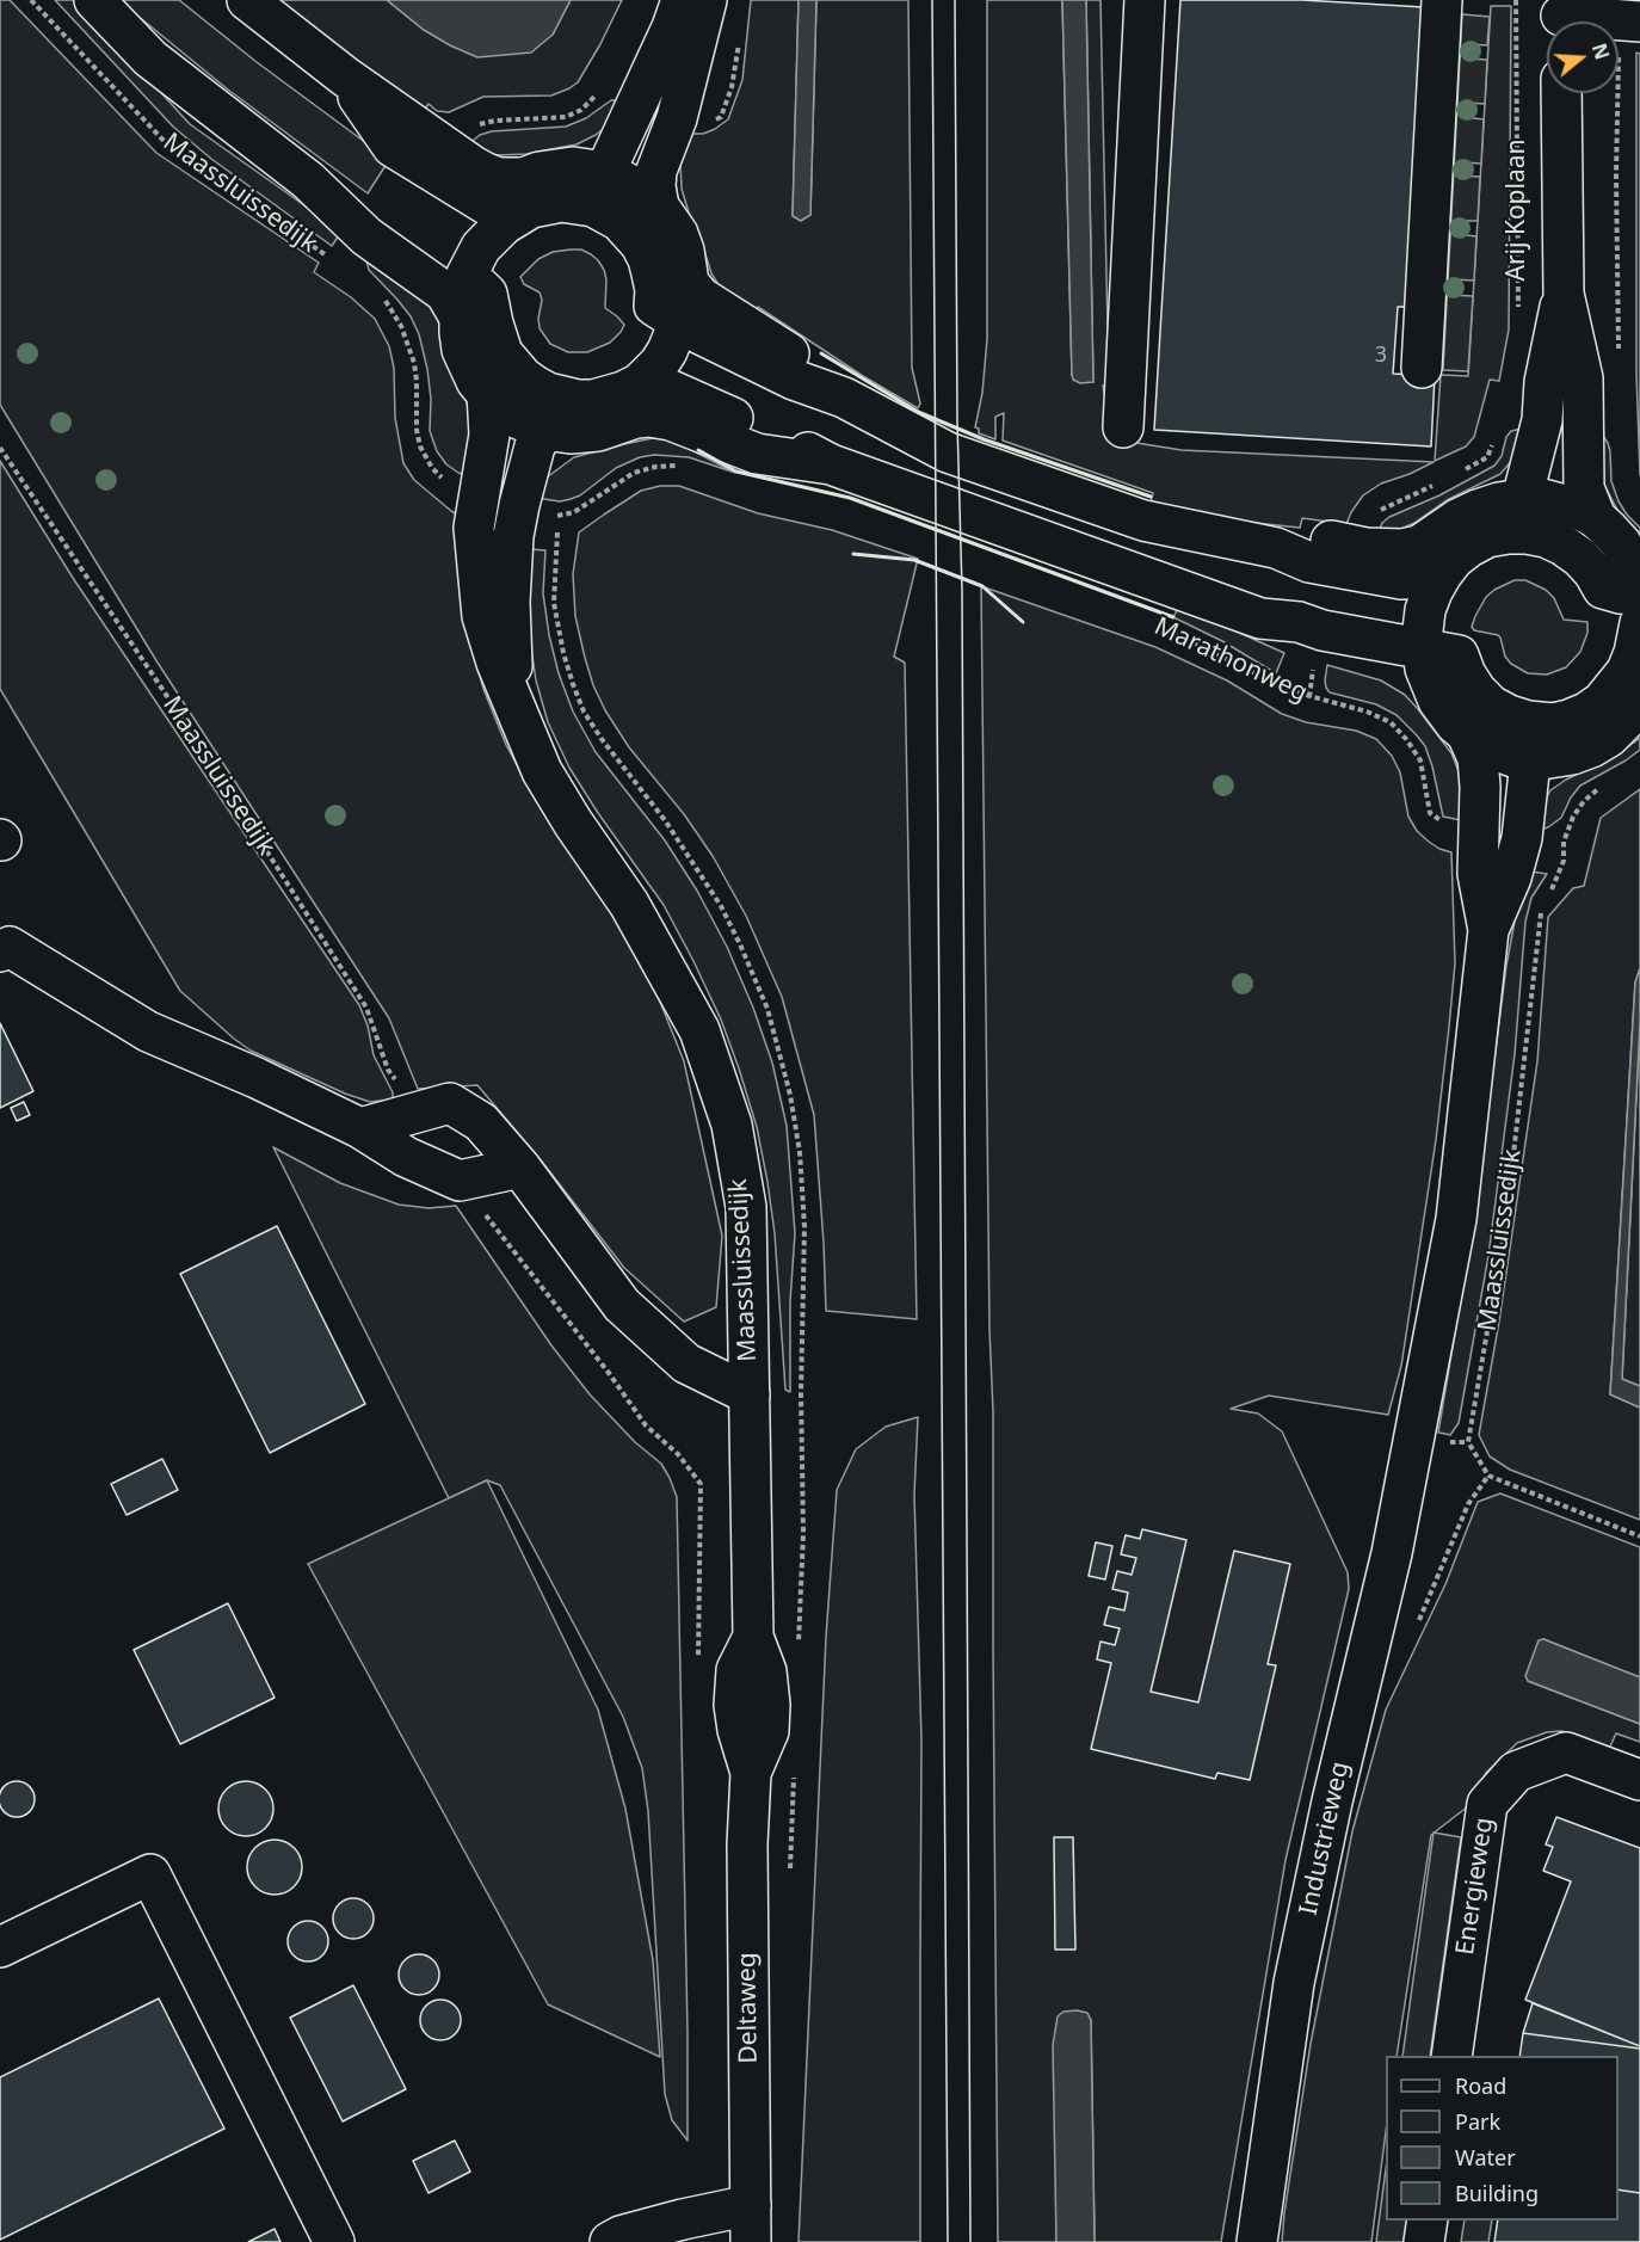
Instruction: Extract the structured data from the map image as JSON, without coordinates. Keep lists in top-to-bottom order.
{
  "streets": {
    "main road": [
      "Maassluissedijk",
      "Arij Koplaan",
      "Marathonweg",
      "Industrieweg",
      "Energieweg",
      "Deltaweg"
    ]
  },
  "crossings": [
    ["Maassluissedijk", "Marathonweg"],
    ["Maassluissedijk", "Industrieweg"],
    ["Maassluissedijk", "Deltaweg"]
  ],
  "house_numbers": ["3"],
  "legend": [
    "Road",
    "Park",
    "Water",
    "Building"
  ],
  "north": "right"
}
